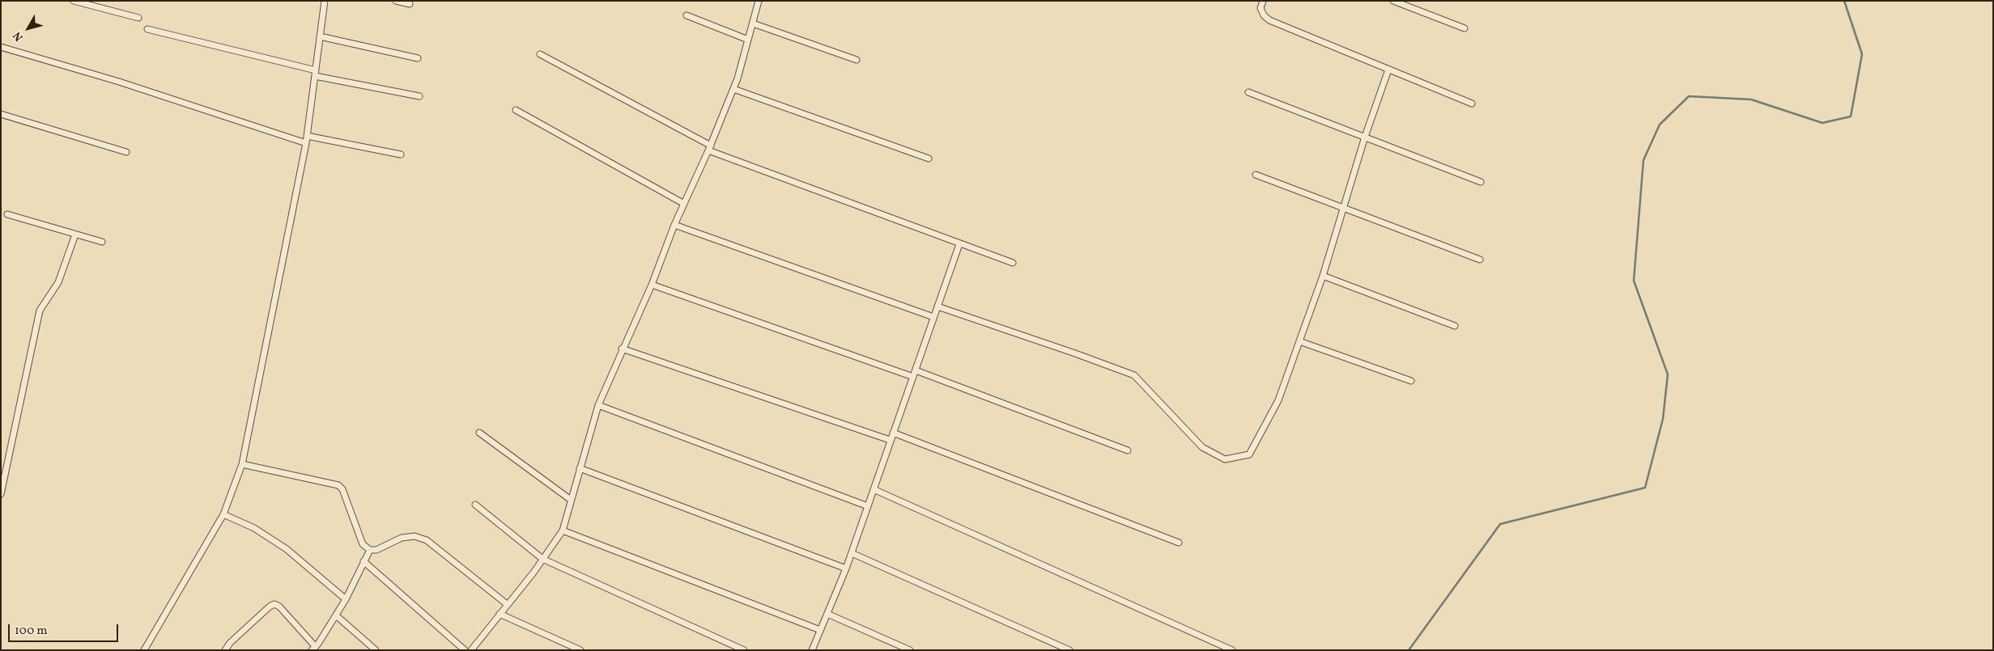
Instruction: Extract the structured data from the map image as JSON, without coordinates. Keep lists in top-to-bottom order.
{
  "scale_bar": "100 m",
  "north": "bottom left"
}
